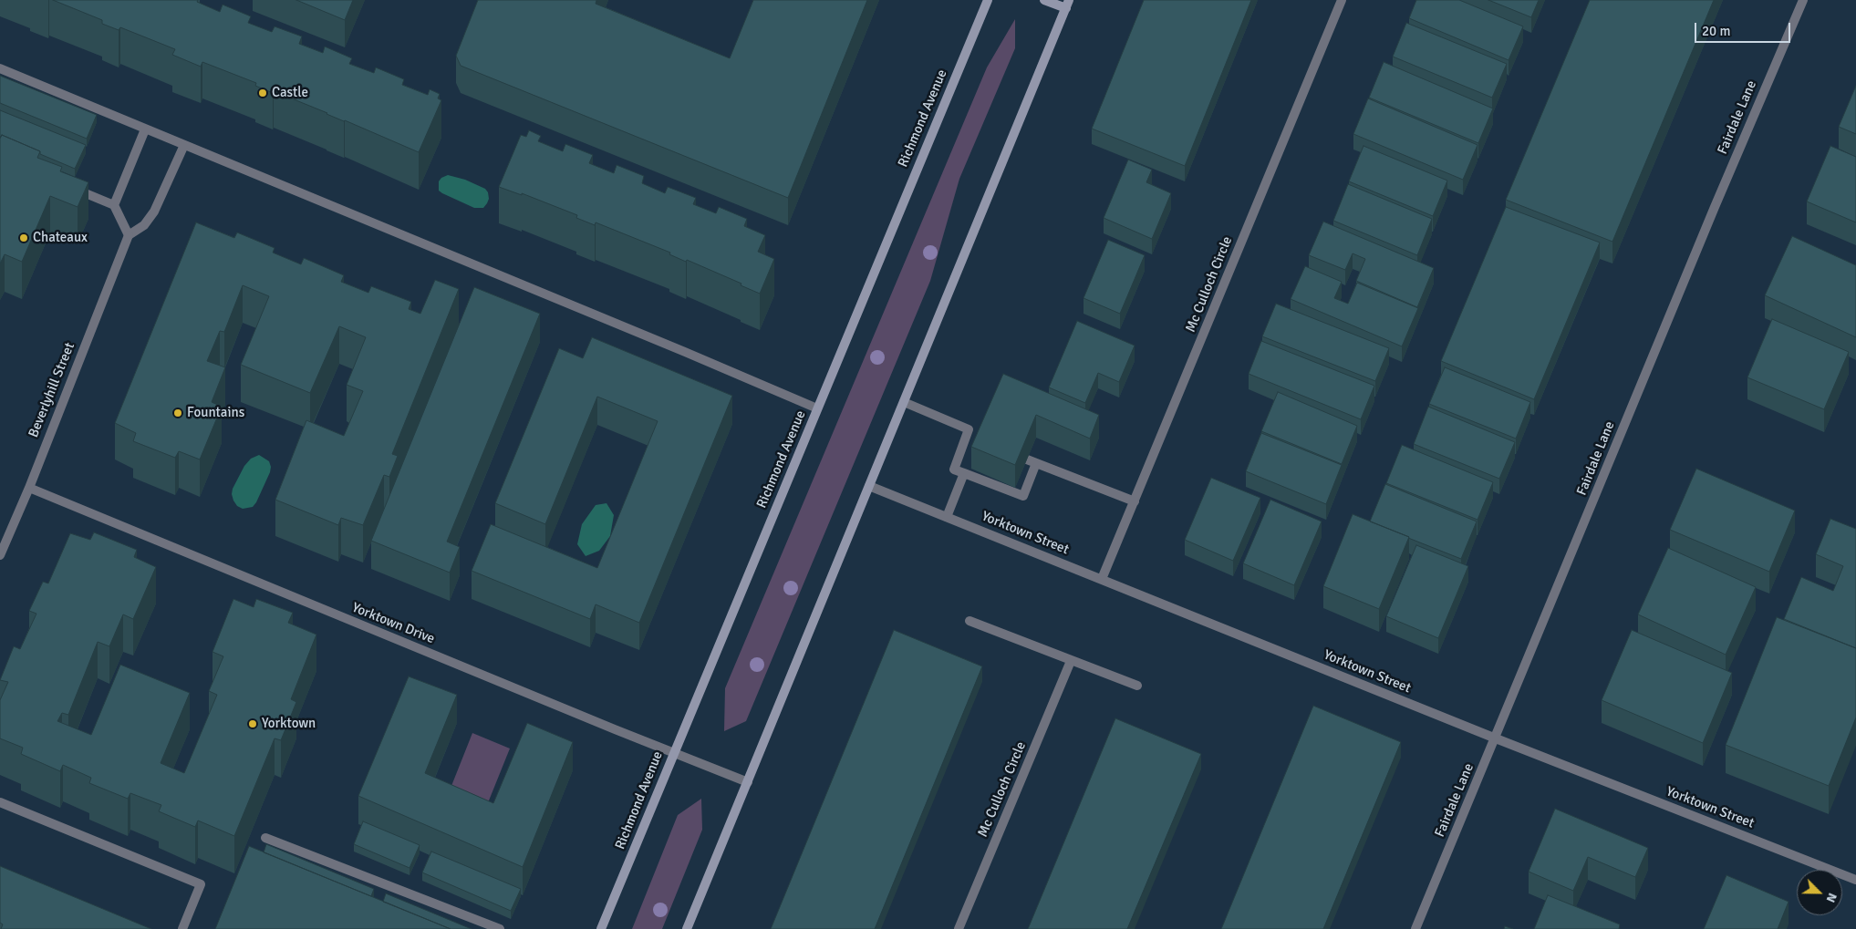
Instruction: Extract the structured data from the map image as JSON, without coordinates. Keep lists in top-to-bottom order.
{
  "streets": {
    "main road": ["Richmond Avenue"],
    "street": [
      "Fairdale Lane",
      "Mc Culloch Circle",
      "Beverlyhill Street",
      "Yorktown Street",
      "Yorktown Drive"
    ]
  },
  "crossings": [
    ["Fairdale Lane", "Yorktown Street"],
    ["Richmond Avenue", "Yorktown Drive"],
    ["Mc Culloch Circle", "Yorktown Street"],
    ["Beverlyhill Street", "Yorktown Drive"]
  ],
  "places": [
    "Castle",
    "Chateaux",
    "Fountains",
    "Yorktown"
  ],
  "scale_bar": "20 m",
  "north": "bottom right"
}
